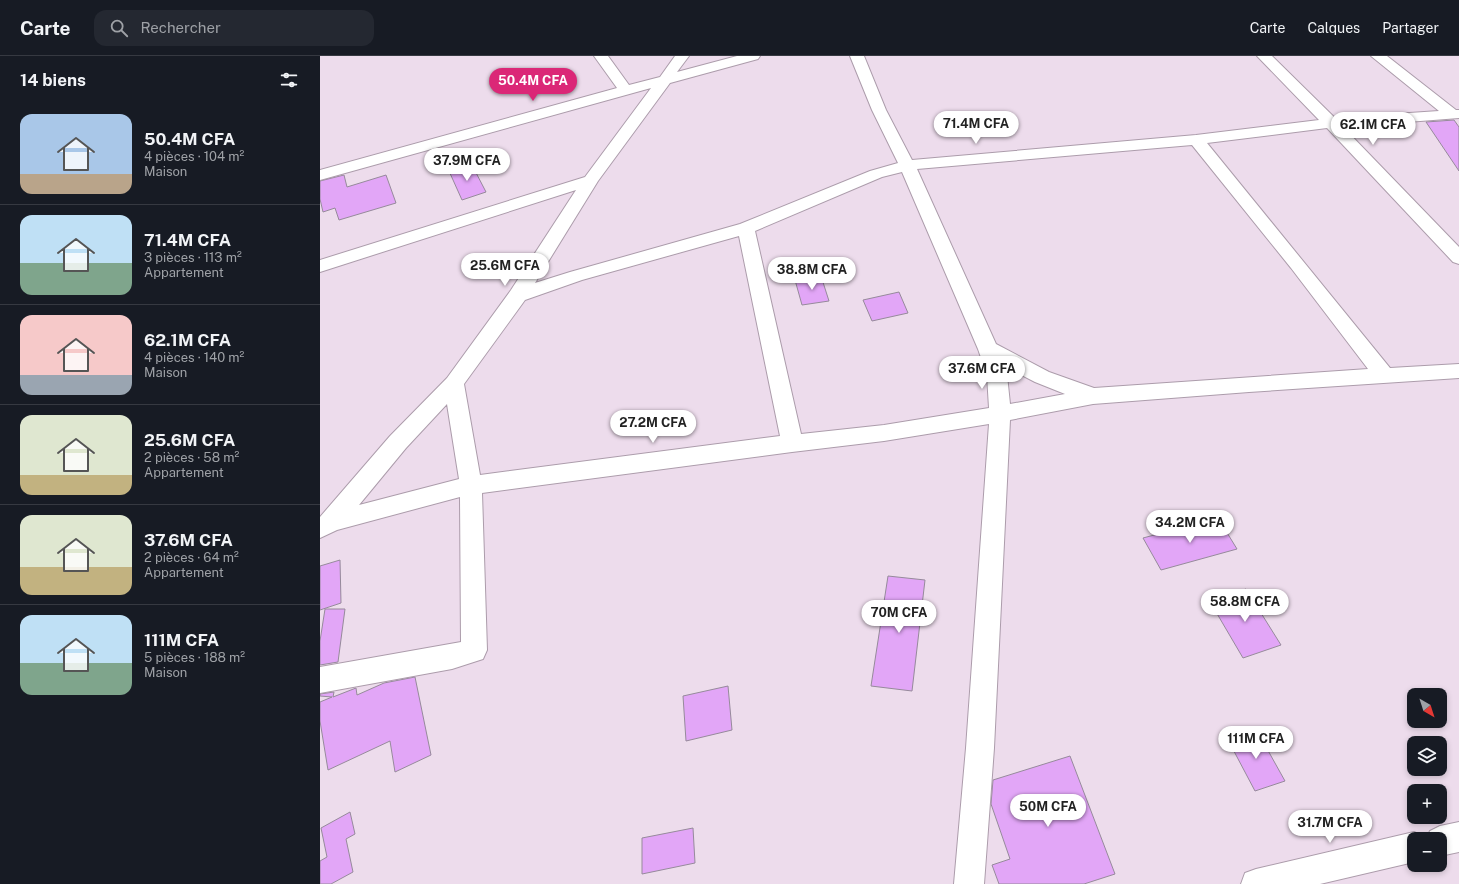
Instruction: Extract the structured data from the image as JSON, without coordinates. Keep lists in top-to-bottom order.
{
  "north": "bottom right",
  "page": {
    "header": "Carte",
    "search": "Rechercher",
    "nav": ["Carte", "Calques", "Partager"],
    "heading": "14 biens",
    "price": [
      "50.4M CFA",
      "71.4M CFA",
      "62.1M CFA",
      "37.9M CFA",
      "25.6M CFA",
      "38.8M CFA",
      "37.6M CFA",
      "27.2M CFA",
      "34.2M CFA",
      "58.8M CFA",
      "70M CFA",
      "111M CFA",
      "50M CFA",
      "31.7M CFA"
    ],
    "list": [
      {
        "name": "50.4M CFA",
        "note": "4 pièces · 104 m² · Maison"
      },
      {
        "name": "71.4M CFA",
        "note": "3 pièces · 113 m² · Appartement"
      },
      {
        "name": "62.1M CFA",
        "note": "4 pièces · 140 m² · Maison"
      },
      {
        "name": "25.6M CFA",
        "note": "2 pièces · 58 m² · Appartement"
      },
      {
        "name": "37.6M CFA",
        "note": "2 pièces · 64 m² · Appartement"
      },
      {
        "name": "111M CFA",
        "note": "5 pièces · 188 m² · Maison"
      }
    ],
    "map_buttons": ["+", "−"]
  }
}
